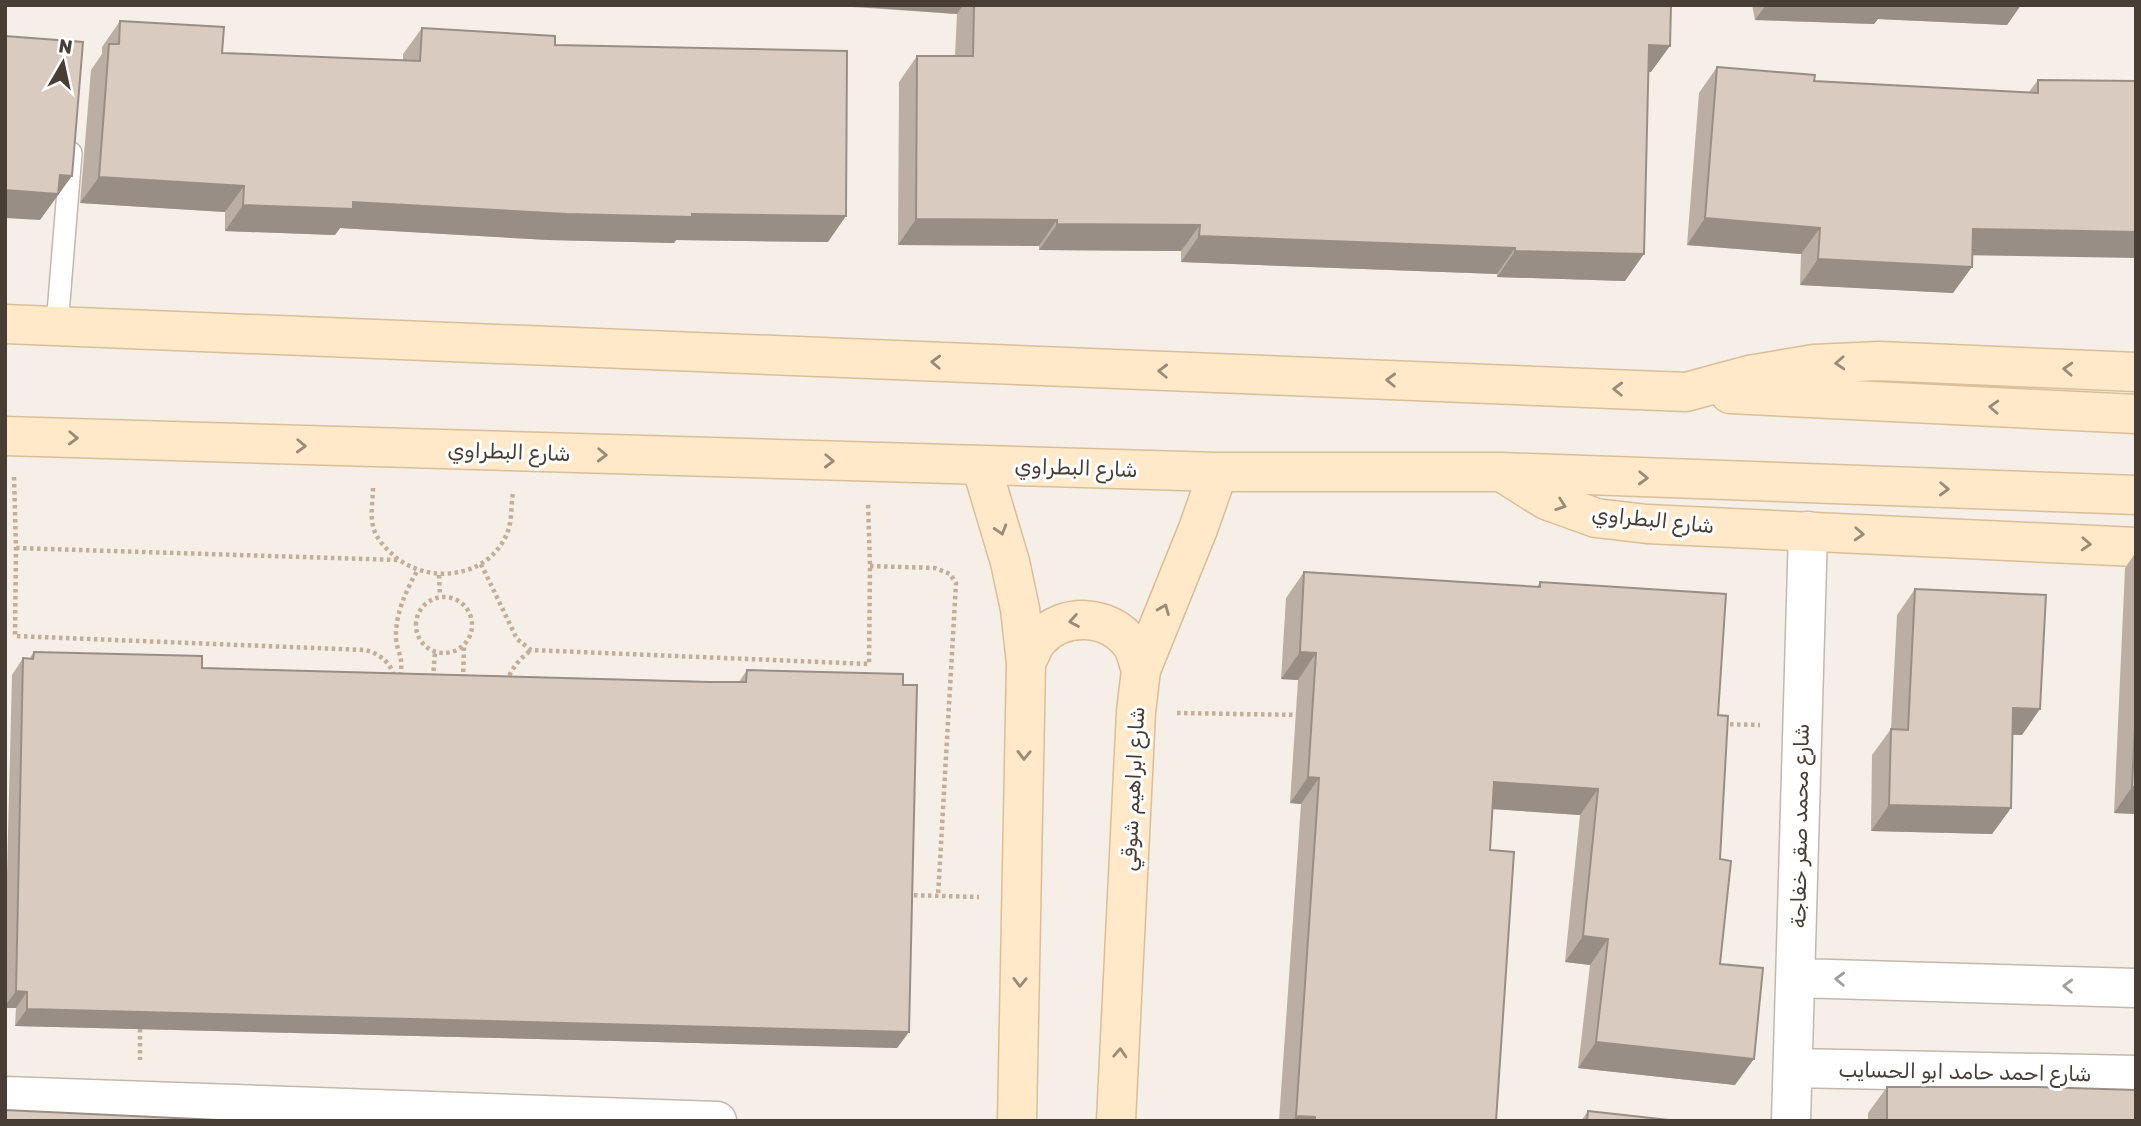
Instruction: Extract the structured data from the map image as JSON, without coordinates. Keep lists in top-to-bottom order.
{
  "streets": {
    "street": [
      "شارع البطراوي",
      "شارع ابراهيم شوقي",
      "شارع محمد صقر خفاجة",
      "شارع احمد حامد ابو الحسايب"
    ]
  },
  "crossings": [
    ["شارع البطراوي", "شارع ابراهيم شوقي"],
    ["شارع البطراوي", "شارع محمد صقر خفاجة"],
    ["شارع محمد صقر خفاجة", "شارع احمد حامد ابو الحسايب"]
  ],
  "north": "top"
}
